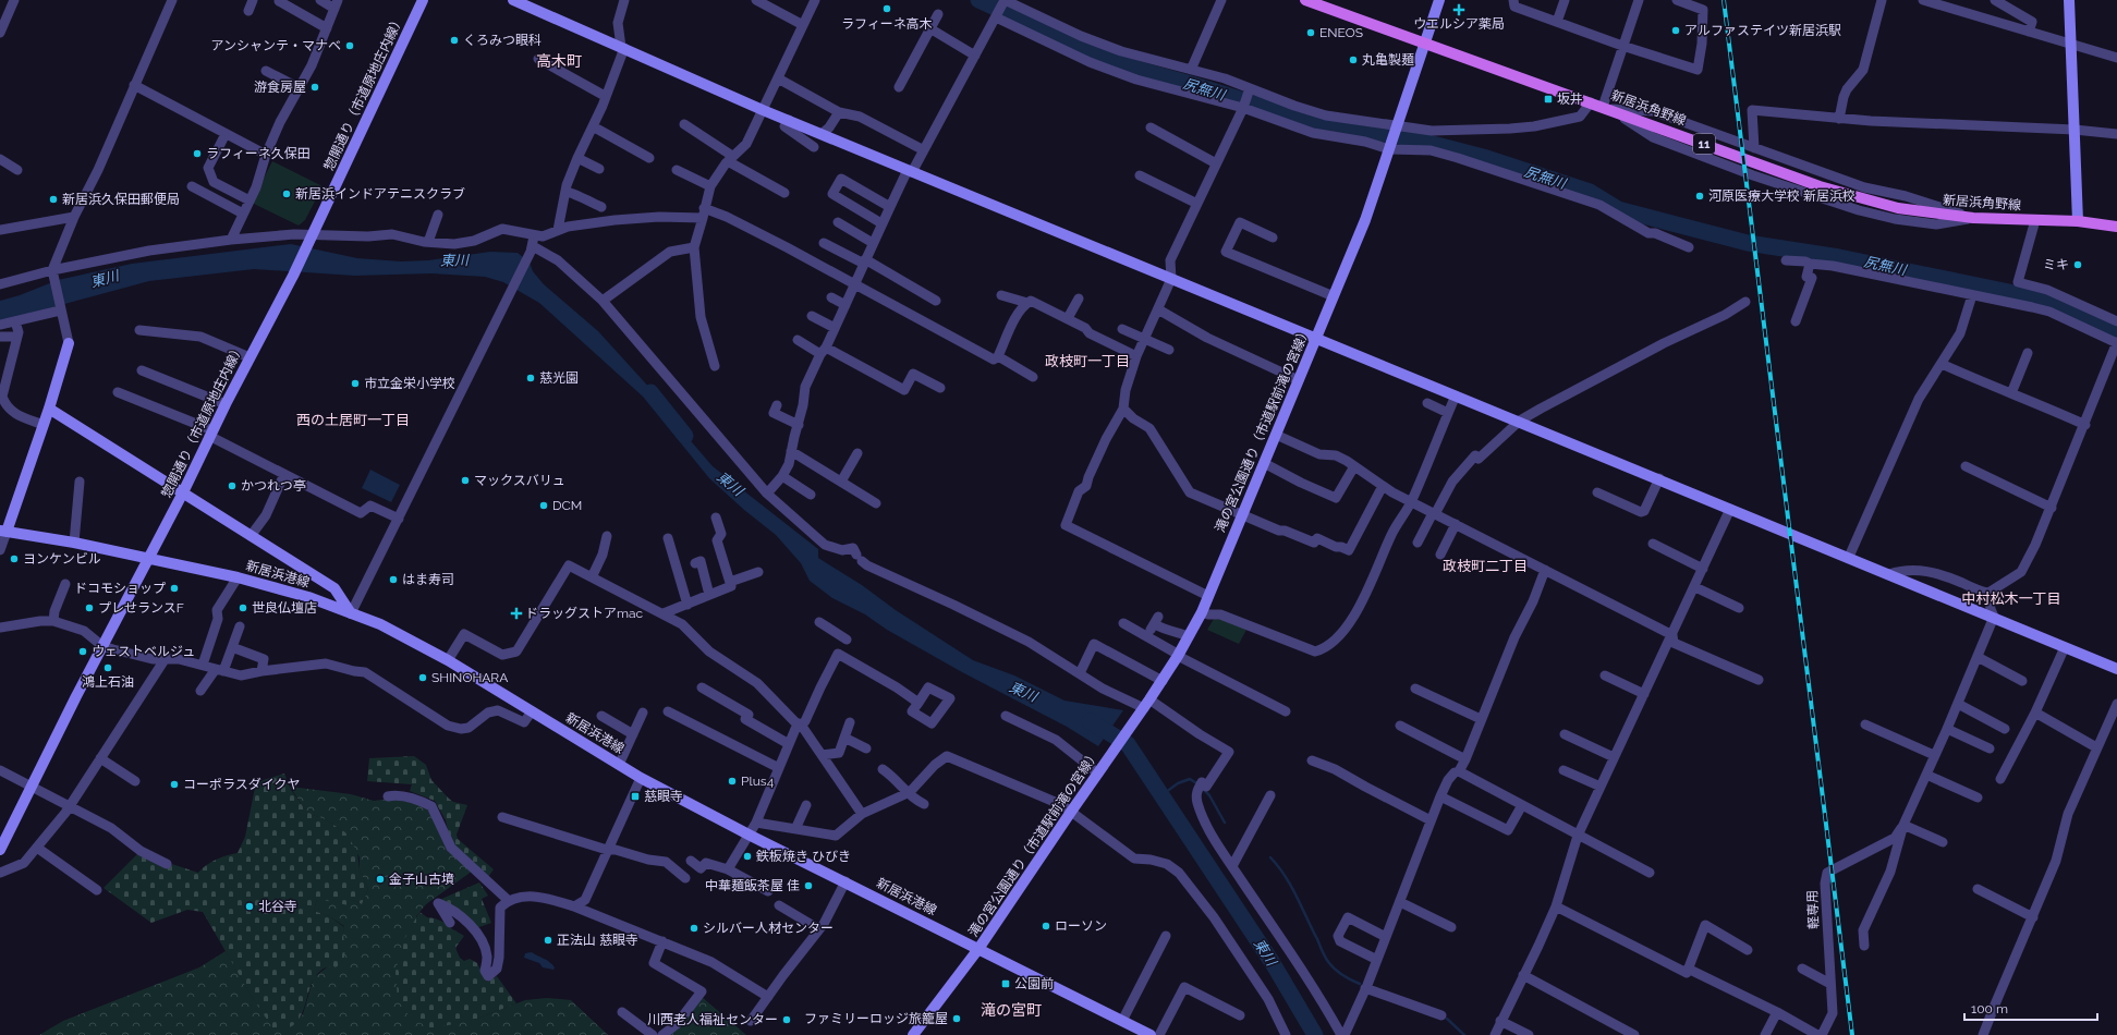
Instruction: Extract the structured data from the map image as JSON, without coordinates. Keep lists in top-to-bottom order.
{
  "streets": {
    "main road": ["新居浜角野線", "11"],
    "street": [
      "惣開通り（市道原地庄内線）",
      "滝の宮公園通り（市道駅前滝の宮線）",
      "新居浜港線",
      "軽専用"
    ]
  },
  "crossings": [
    ["惣開通り（市道原地庄内線）", "新居浜港線"],
    ["滝の宮公園通り（市道駅前滝の宮線）", "新居浜港線"]
  ],
  "districts": [
    "高木町",
    "政枝町一丁目",
    "西の土居町一丁目",
    "政枝町二丁目",
    "中村松木一丁目",
    "滝の宮町"
  ],
  "water": ["尻無川", "東川"],
  "places": {
    "other": [
      "ラフィーネ高木",
      "アルファステイツ新居浜駅",
      "ENEOS",
      "くろみつ眼科",
      "アンシャンテ・マナベ",
      "丸亀製麺",
      "游食房屋",
      "ラフィーネ久保田",
      "新居浜インドアテニスクラブ",
      "河原医療大学校 新居浜校",
      "新居浜久保田郵便局",
      "ミキ",
      "慈光園",
      "市立金栄小学校",
      "マックスバリュ",
      "かつれつ亭",
      "DCM",
      "ヨンケンビル",
      "はま寿司",
      "ドコモショップ",
      "プレせランスF",
      "世良仏壇店",
      "ウェストベルジュ",
      "鴻上石油",
      "SHINOHARA",
      "Plus4",
      "コーポラスダイクヤ",
      "鉄板焼き ひびき",
      "金子山古墳",
      "中華麺飯茶屋 佳",
      "北谷寺",
      "ローソン",
      "シルバー人材センター",
      "正法山 慈眼寺",
      "ファミリーロッジ旅籠屋",
      "川西老人福祉センター"
    ],
    "health": ["ウエルシア薬局", "ドラッグストアmac"],
    "transit": ["坂井", "慈眼寺", "公園前"]
  },
  "scale_bar": "100 m"
}
